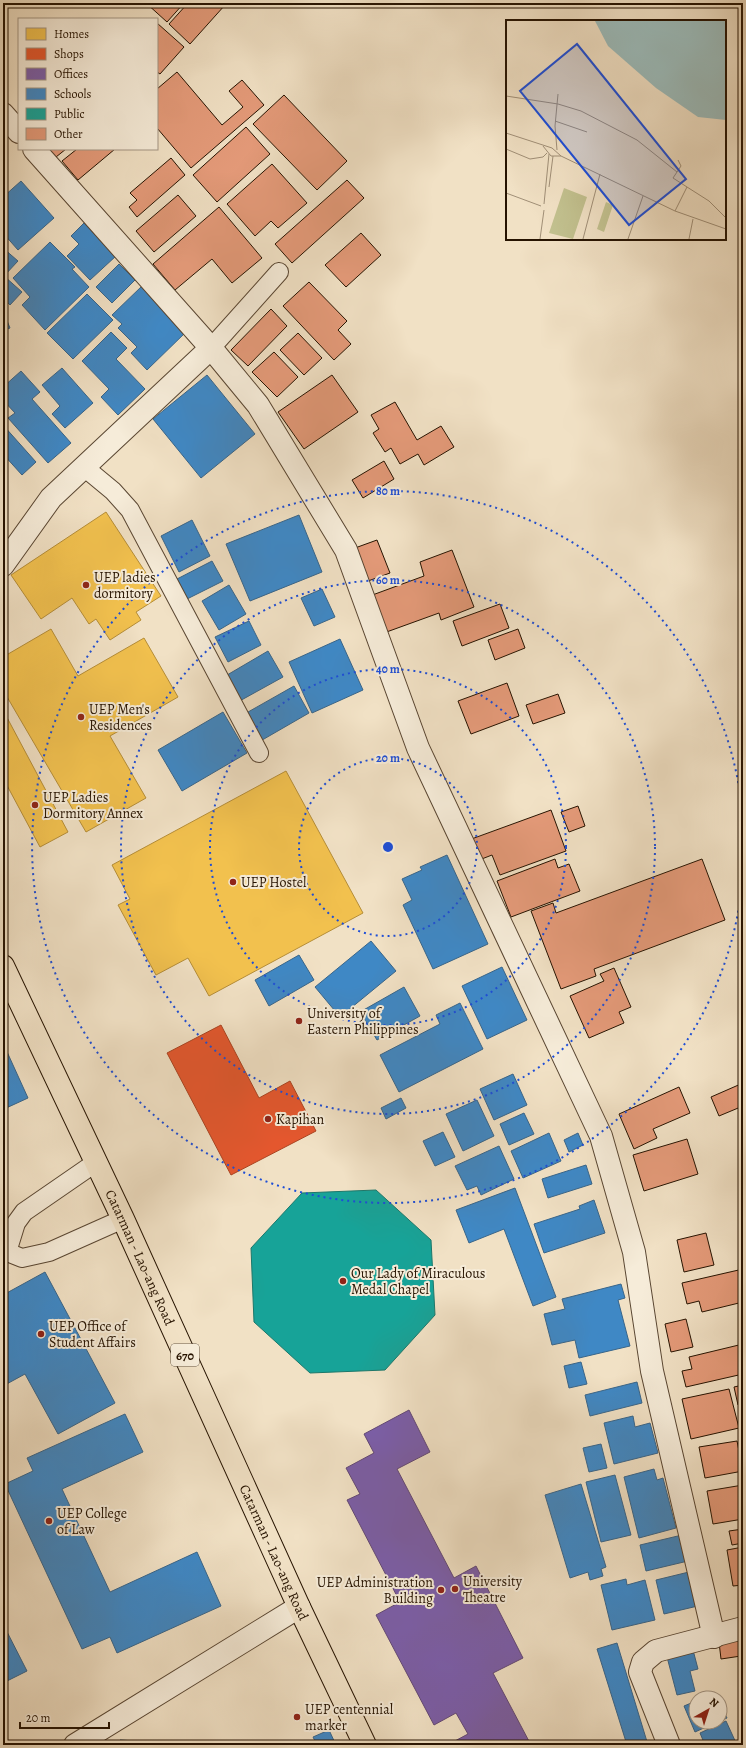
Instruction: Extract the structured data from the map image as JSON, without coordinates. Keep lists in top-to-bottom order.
{
  "streets": {
    "main road": ["Catarman - Lao-ang Road", "670"]
  },
  "places": [
    "UEP ladies dormitory",
    "UEP Men's Residences",
    "UEP Ladies Dormitory Annex",
    "UEP Hostel",
    "University of Eastern Philippines",
    "Kapihan",
    "Our Lady of Miraculous Medal Chapel",
    "UEP Office of Student Affairs",
    "UEP College of Law",
    "University Theatre",
    "UEP Administration Building",
    "UEP centennial marker"
  ],
  "legend": [
    "Homes",
    "Shops",
    "Offices",
    "Schools",
    "Public",
    "Other"
  ],
  "scale_bar": "20 m",
  "north": "top right",
  "rings": [
    "80 m",
    "60 m",
    "40 m",
    "20 m"
  ]
}
